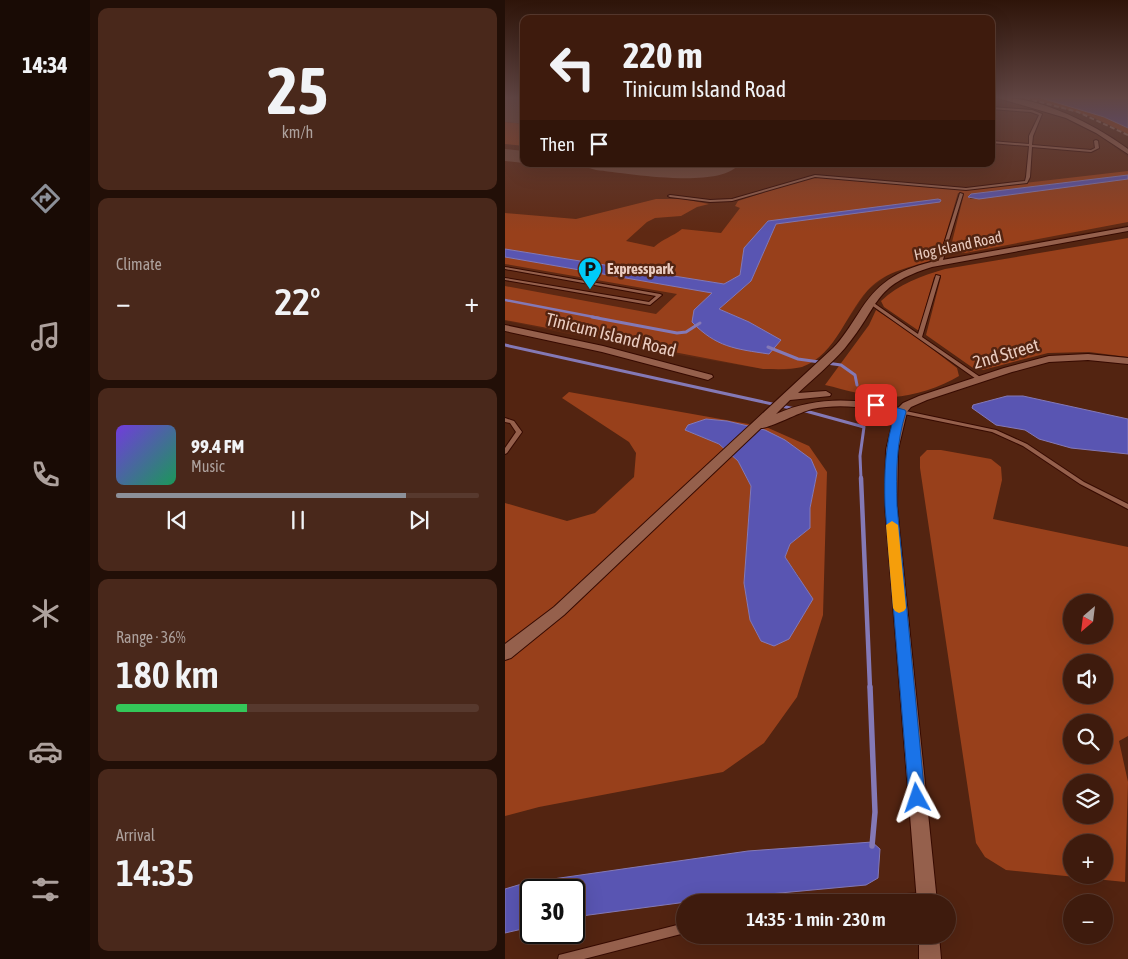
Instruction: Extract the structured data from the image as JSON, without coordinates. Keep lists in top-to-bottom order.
{
  "streets": {
    "street": ["Hog Island Road", "Tinicum Island Road", "2nd Street"]
  },
  "places": {
    "parking": ["Expresspark"]
  },
  "north": "bottom left",
  "page": {
    "tabs": "14:34",
    "tile": [
      ["25", "km/h"],
      "Climate",
      ["Range · 36%", "180 km"],
      ["Arrival", "14:35"]
    ],
    "turn": ["220 m", "Tinicum Island Road"],
    "then": "Then",
    "heat": ["−", "22°", "+"],
    "song": ["99.4 FM", "Music"],
    "map_buttons": ["+", "−"],
    "limit": "30",
    "trip": "14:35 · 1 min · 230 m"
  }
}
